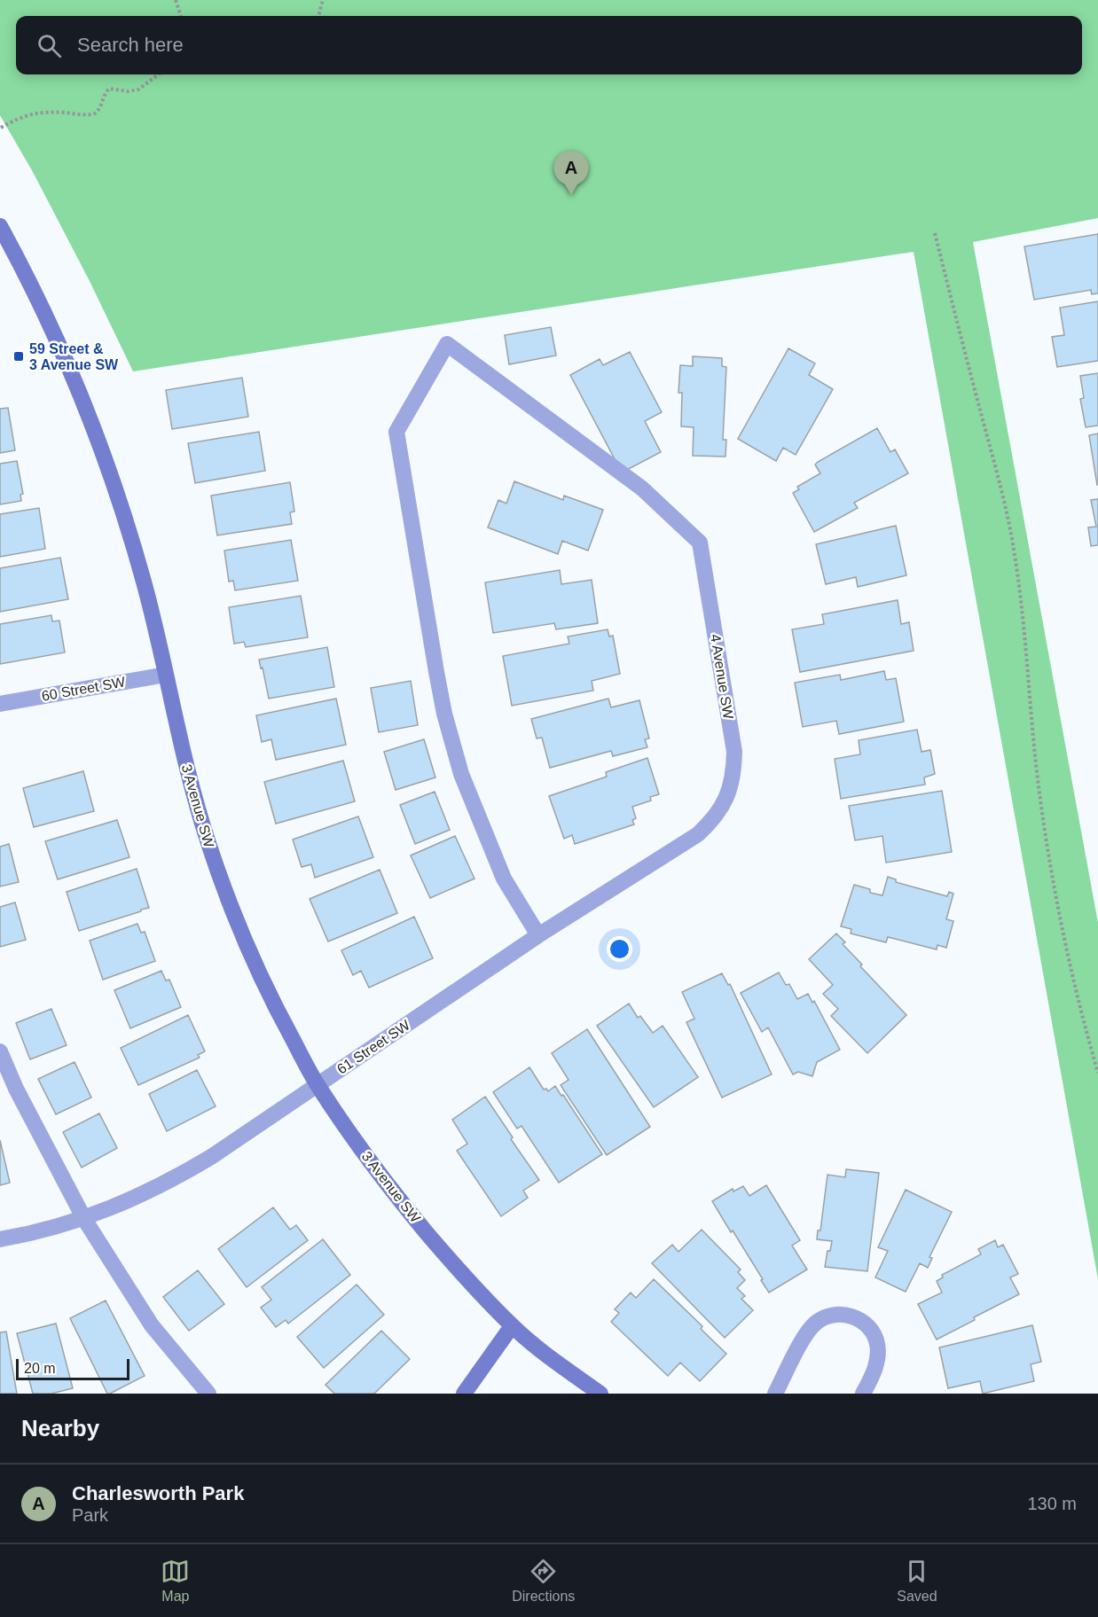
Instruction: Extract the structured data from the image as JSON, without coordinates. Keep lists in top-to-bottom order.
{
  "streets": {
    "street": [
      "4 Avenue SW",
      "60 Street SW",
      "3 Avenue SW",
      "61 Street SW"
    ]
  },
  "crossings": [
    ["4 Avenue SW", "61 Street SW"],
    ["60 Street SW", "3 Avenue SW"],
    ["3 Avenue SW", "61 Street SW"]
  ],
  "places": {
    "transit": ["59 Street & 3 Avenue SW"]
  },
  "scale_bar": "20 m",
  "page": {
    "search": "Search here",
    "pins": "A",
    "scale": "20 m",
    "heading": "Nearby",
    "list": [
      {
        "mark": "A",
        "name": "Charlesworth Park",
        "note": "Park",
        "value": "130 m"
      }
    ],
    "nav": ["Map", "Directions", "Saved"]
  }
}
